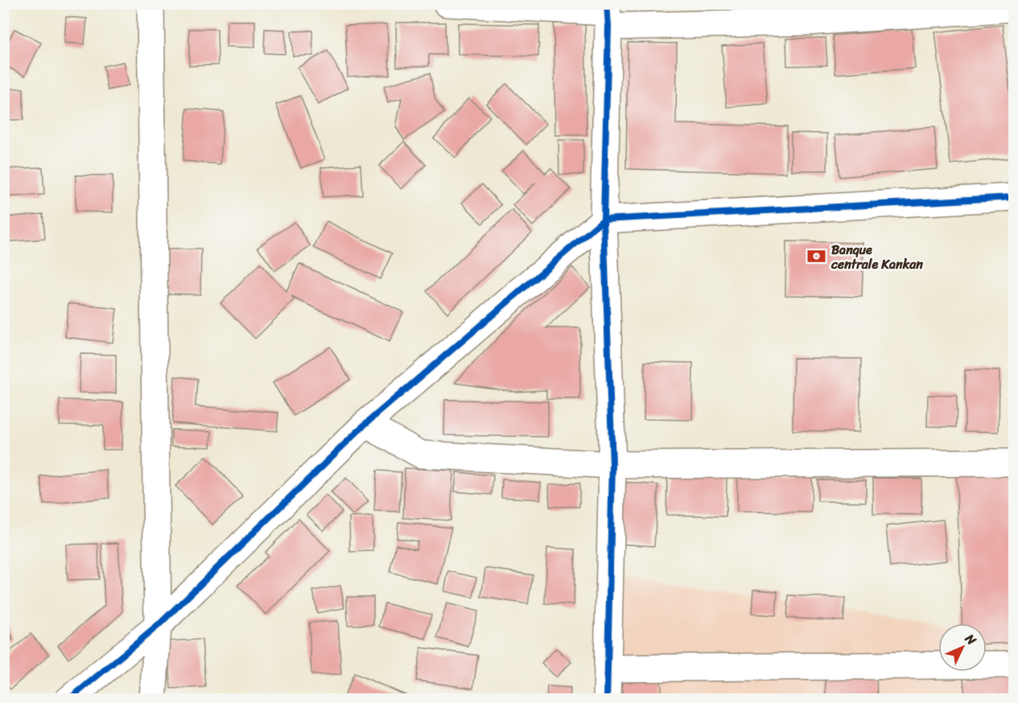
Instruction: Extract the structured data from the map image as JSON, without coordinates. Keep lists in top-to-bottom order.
{
  "places": {
    "bank": ["Banque centrale Kankan"]
  },
  "north": "top right"
}
